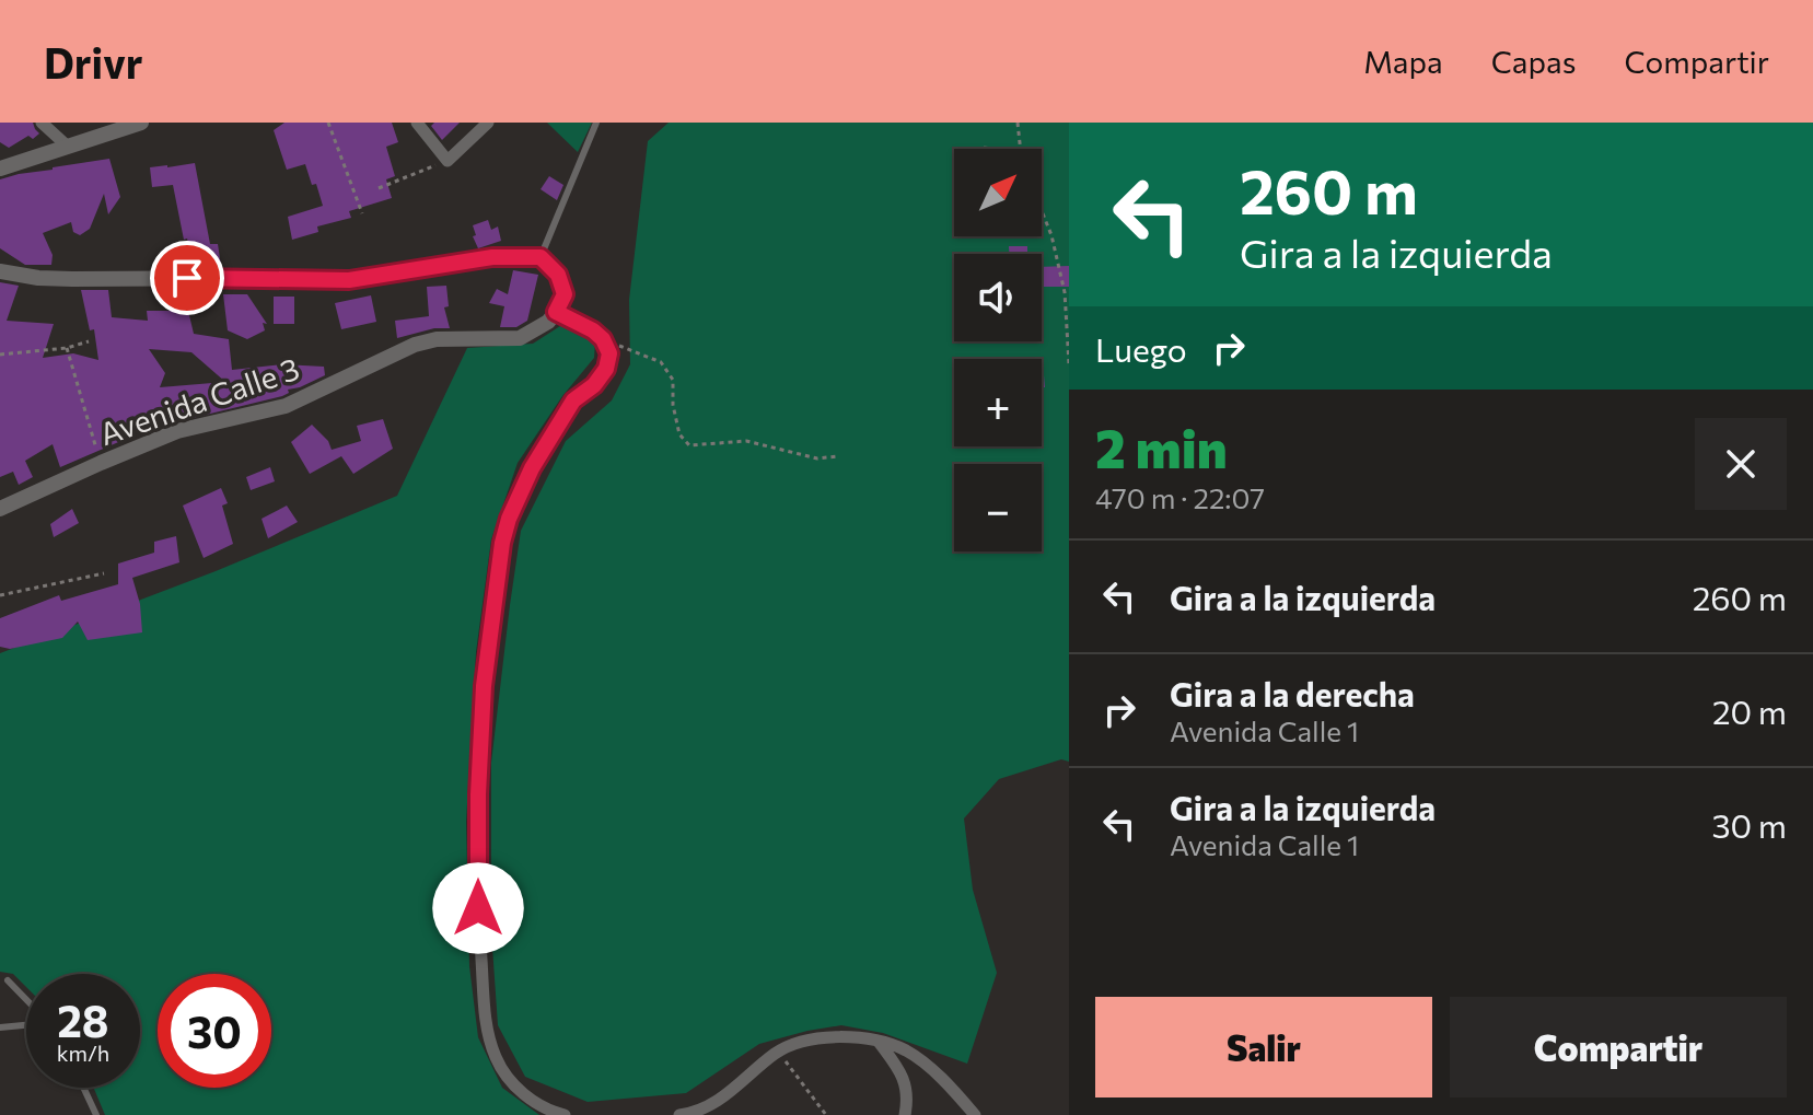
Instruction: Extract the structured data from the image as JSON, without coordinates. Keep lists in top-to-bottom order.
{
  "streets": {
    "street": ["Avenida Calle 3"]
  },
  "north": "top right",
  "page": {
    "header": "Drivr",
    "nav": ["Mapa", "Capas", "Compartir"],
    "turn": ["260 m", "Gira a la izquierda"],
    "map_buttons": ["+", "−"],
    "then": "Luego",
    "heading": ["2 min", "470 m · 22:07"],
    "list": [
      {
        "name": "Gira a la izquierda",
        "value": "260 m"
      },
      {
        "name": "Gira a la derecha",
        "note": "Avenida Calle 1",
        "value": "20 m"
      },
      {
        "name": "Gira a la izquierda",
        "note": "Avenida Calle 1",
        "value": "30 m"
      }
    ],
    "speed": "28 km/h",
    "limit": "30",
    "buttons": ["Salir", "Compartir"]
  }
}
